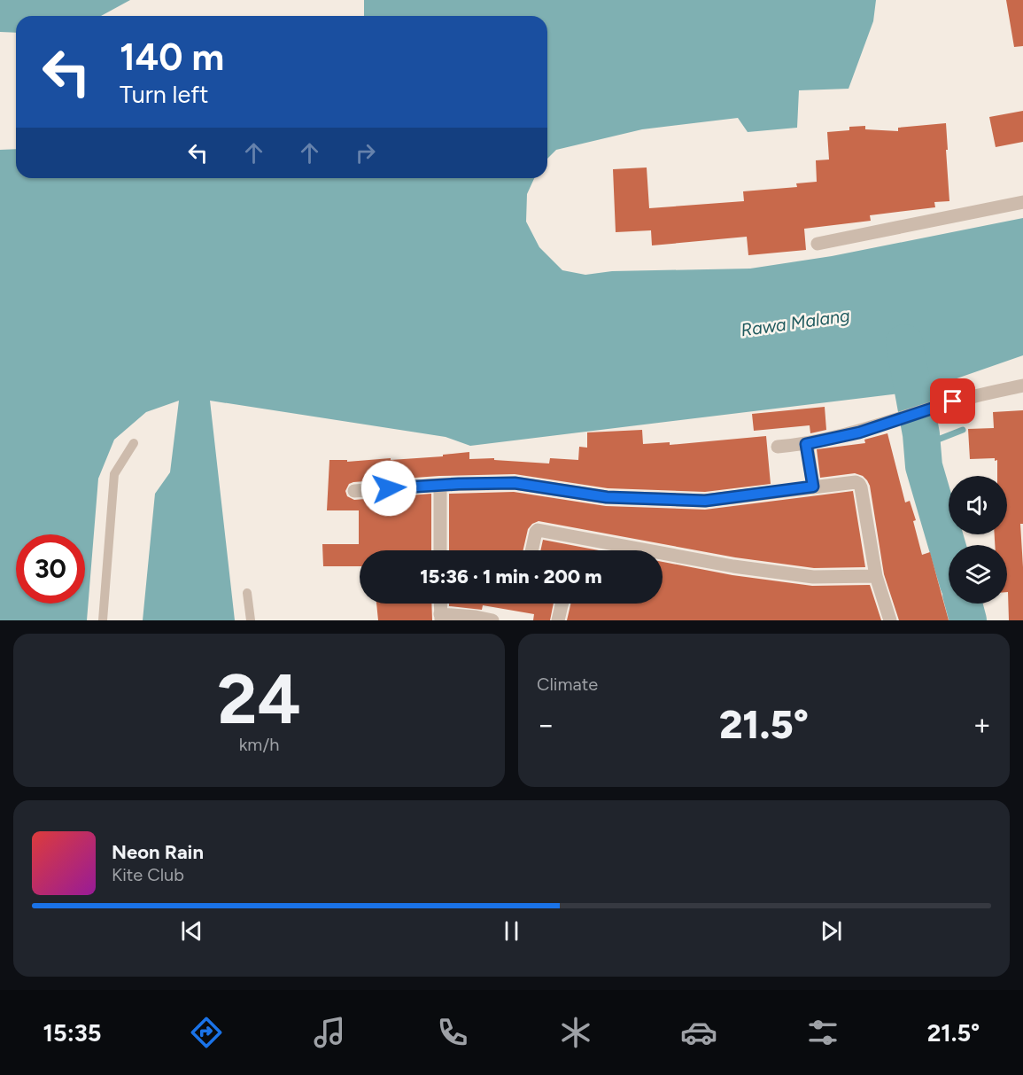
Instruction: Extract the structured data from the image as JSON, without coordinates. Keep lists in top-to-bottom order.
{
  "water": ["Rawa Malang"],
  "page": {
    "turn": ["140 m", "Turn left"],
    "limit": "30",
    "trip": "15:36 · 1 min · 200 m",
    "tile": [
      ["24", "km/h"],
      "Climate"
    ],
    "heat": ["−", "21.5°", "+"],
    "song": ["Neon Rain", "Kite Club"],
    "tabs": ["15:35", "21.5°"]
  }
}
